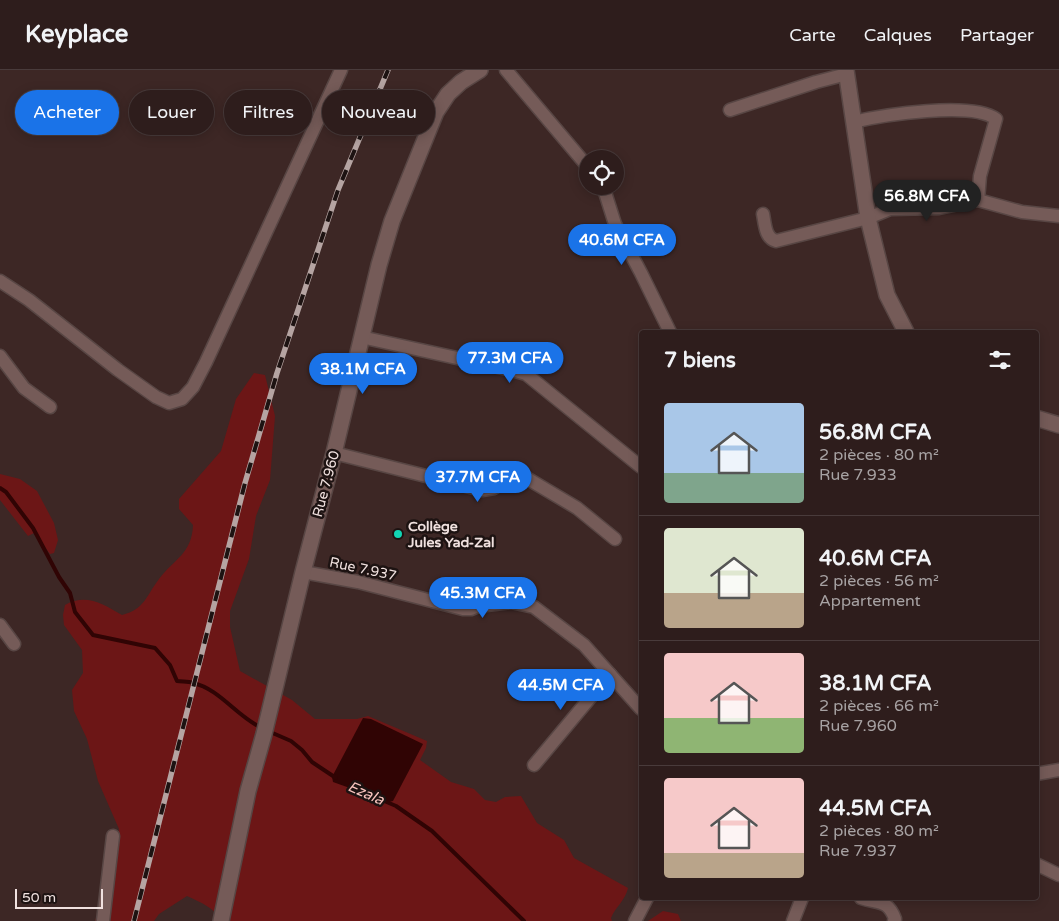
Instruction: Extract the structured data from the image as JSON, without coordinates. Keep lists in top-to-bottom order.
{
  "streets": {
    "street": ["Rue 7.960", "Rue 7.937"]
  },
  "crossings": [
    ["Rue 7.960", "Rue 7.937"]
  ],
  "water": ["Ezala"],
  "places": ["Collège Jules Yad-Zal"],
  "scale_bar": "50 m",
  "page": {
    "header": "Keyplace",
    "nav": ["Carte", "Calques", "Partager"],
    "chip": [
      "Acheter",
      "Louer",
      "Filtres",
      "Nouveau"
    ],
    "price": [
      "56.8M CFA",
      "40.6M CFA",
      "77.3M CFA",
      "38.1M CFA",
      "37.7M CFA",
      "45.3M CFA",
      "44.5M CFA"
    ],
    "heading": "7 biens",
    "list": [
      {
        "name": "56.8M CFA",
        "note": "2 pièces · 80 m² · Rue 7.933"
      },
      {
        "name": "40.6M CFA",
        "note": "2 pièces · 56 m² · Appartement"
      },
      {
        "name": "38.1M CFA",
        "note": "2 pièces · 66 m² · Rue 7.960"
      },
      {
        "name": "44.5M CFA",
        "note": "2 pièces · 80 m² · Rue 7.937"
      }
    ],
    "scale": "50 m"
  }
}
